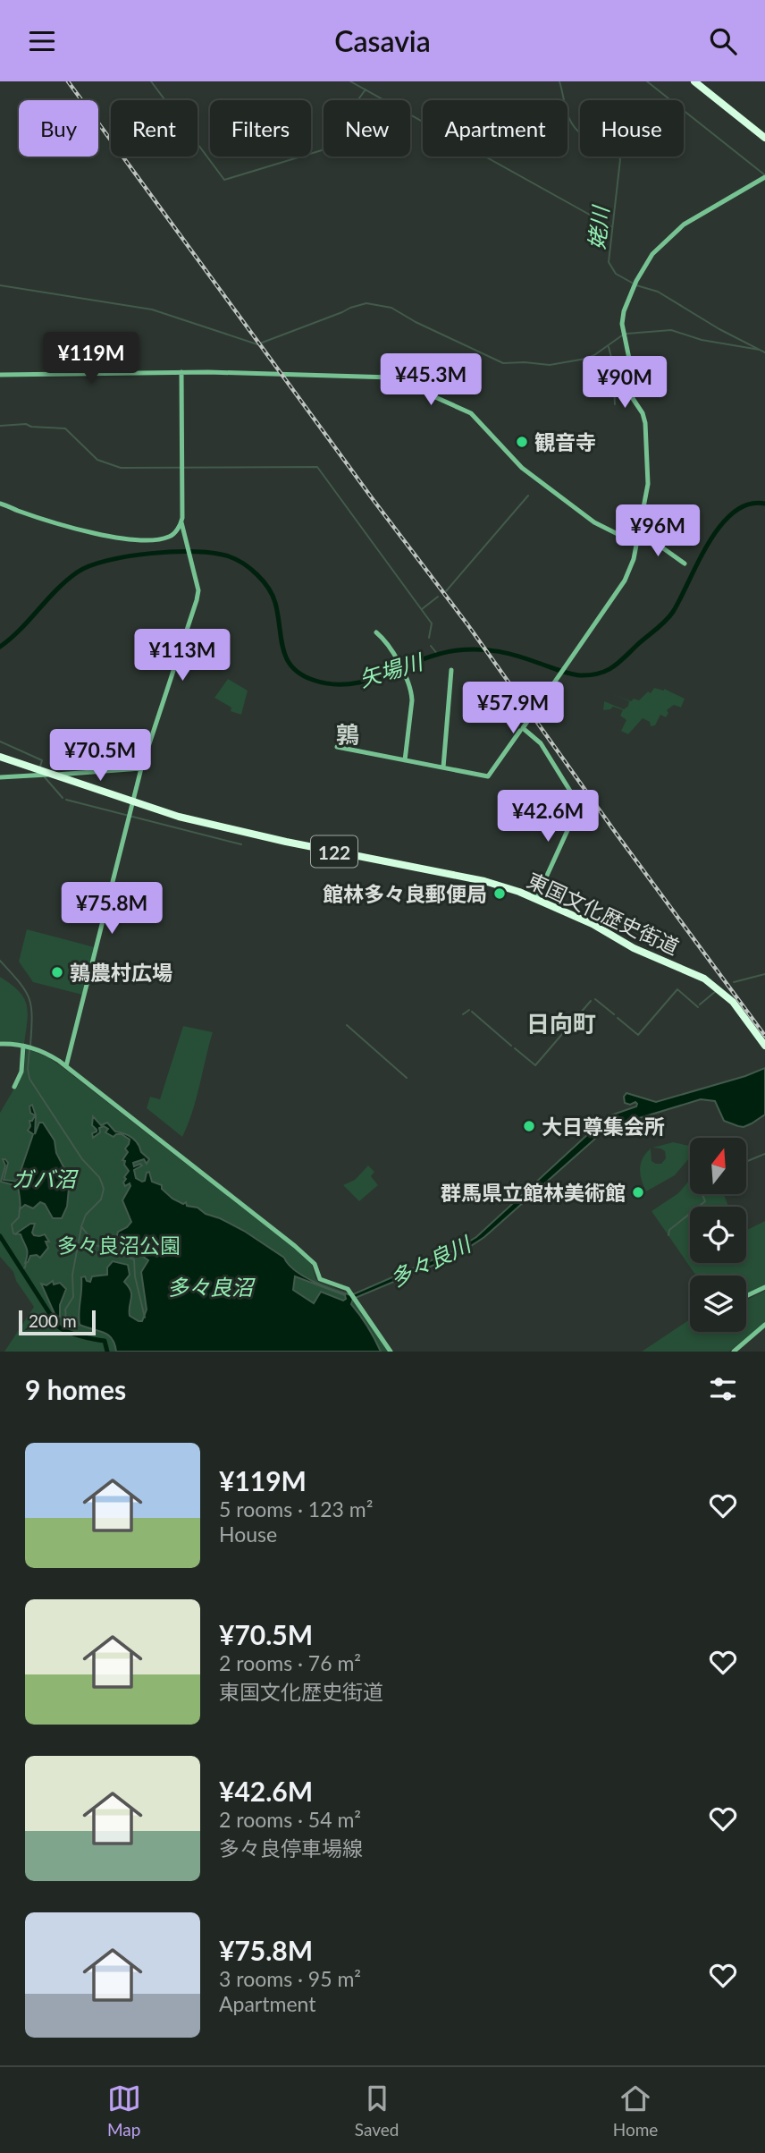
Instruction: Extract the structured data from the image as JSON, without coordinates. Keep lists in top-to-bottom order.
{
  "streets": {
    "highway": ["122", "東国文化歴史街道"]
  },
  "districts": ["鶉", "日向町"],
  "water": [
    "姥川",
    "矢場川",
    "ガバ沼",
    "多々良川",
    "多々良沼"
  ],
  "parks": ["多々良沼公園"],
  "places": [
    "観音寺",
    "館林多々良郵便局",
    "鶉農村広場",
    "大日尊集会所",
    "群馬県立館林美術館"
  ],
  "scale_bar": "200 m",
  "north": "top",
  "page": {
    "header": "Casavia",
    "chip": [
      "Buy",
      "Rent",
      "Filters",
      "New",
      "Apartment",
      "House"
    ],
    "price": [
      "¥119M",
      "¥45.3M",
      "¥90M",
      "¥96M",
      "¥113M",
      "¥57.9M",
      "¥70.5M",
      "¥42.6M",
      "¥75.8M"
    ],
    "scale": "200 m",
    "heading": "9 homes",
    "list": [
      {
        "name": "¥119M",
        "note": "5 rooms · 123 m² · House"
      },
      {
        "name": "¥70.5M",
        "note": "2 rooms · 76 m² · 東国文化歴史街道"
      },
      {
        "name": "¥42.6M",
        "note": "2 rooms · 54 m² · 多々良停車場線"
      },
      {
        "name": "¥75.8M",
        "note": "3 rooms · 95 m² · Apartment"
      }
    ],
    "tabs": ["Map", "Saved", "Home"]
  }
}
